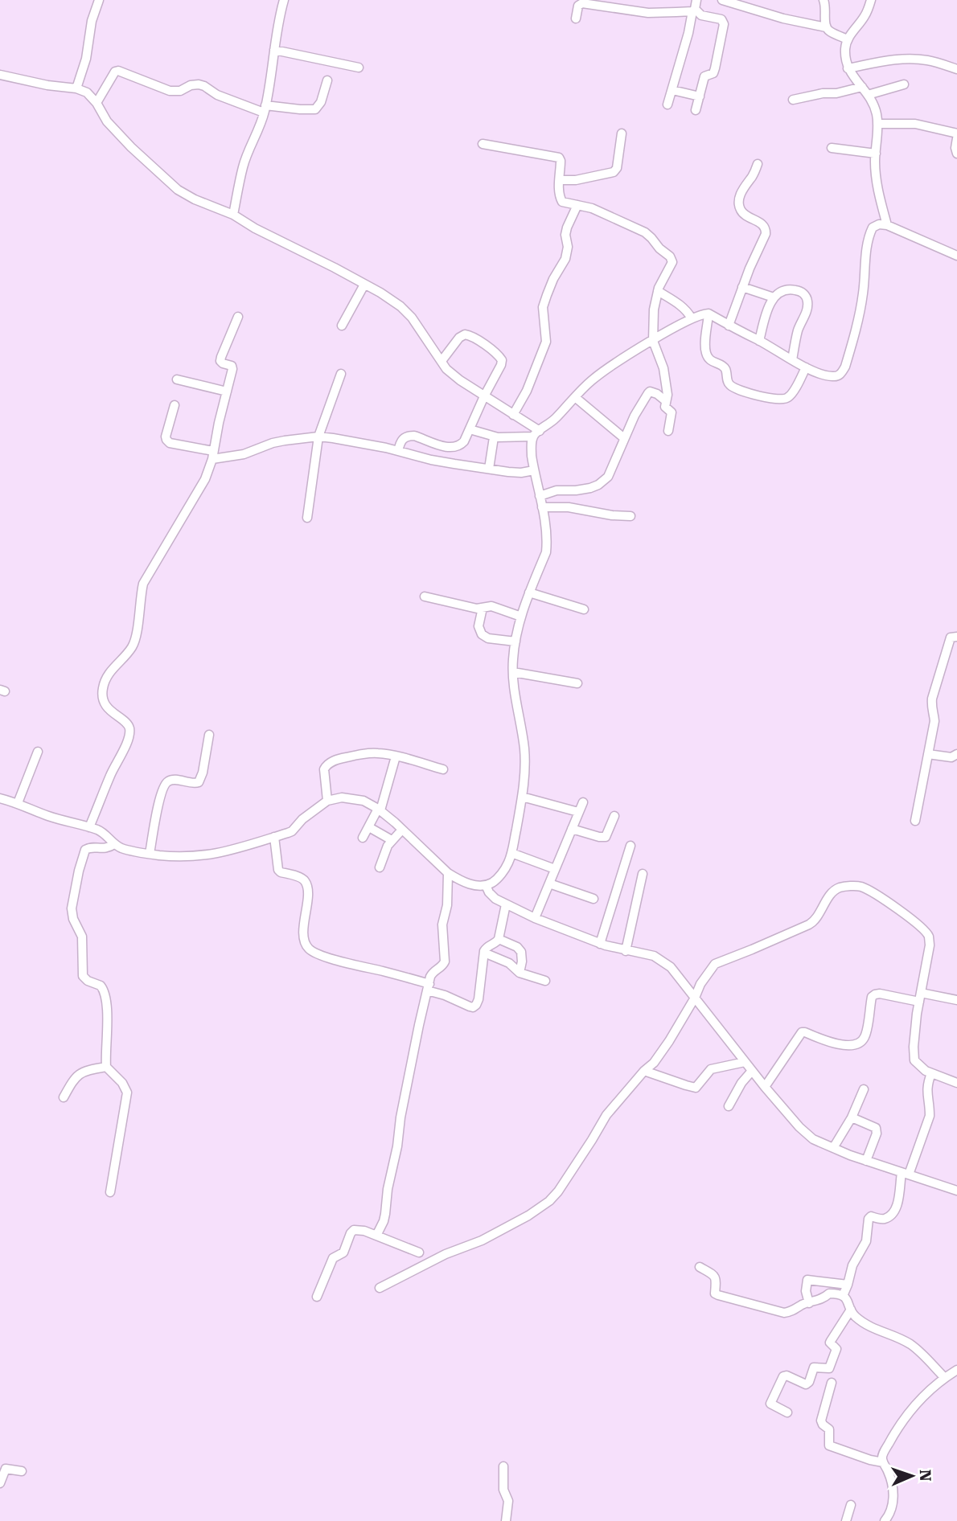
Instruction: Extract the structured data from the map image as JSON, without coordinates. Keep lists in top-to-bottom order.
{
  "north": "right"
}
